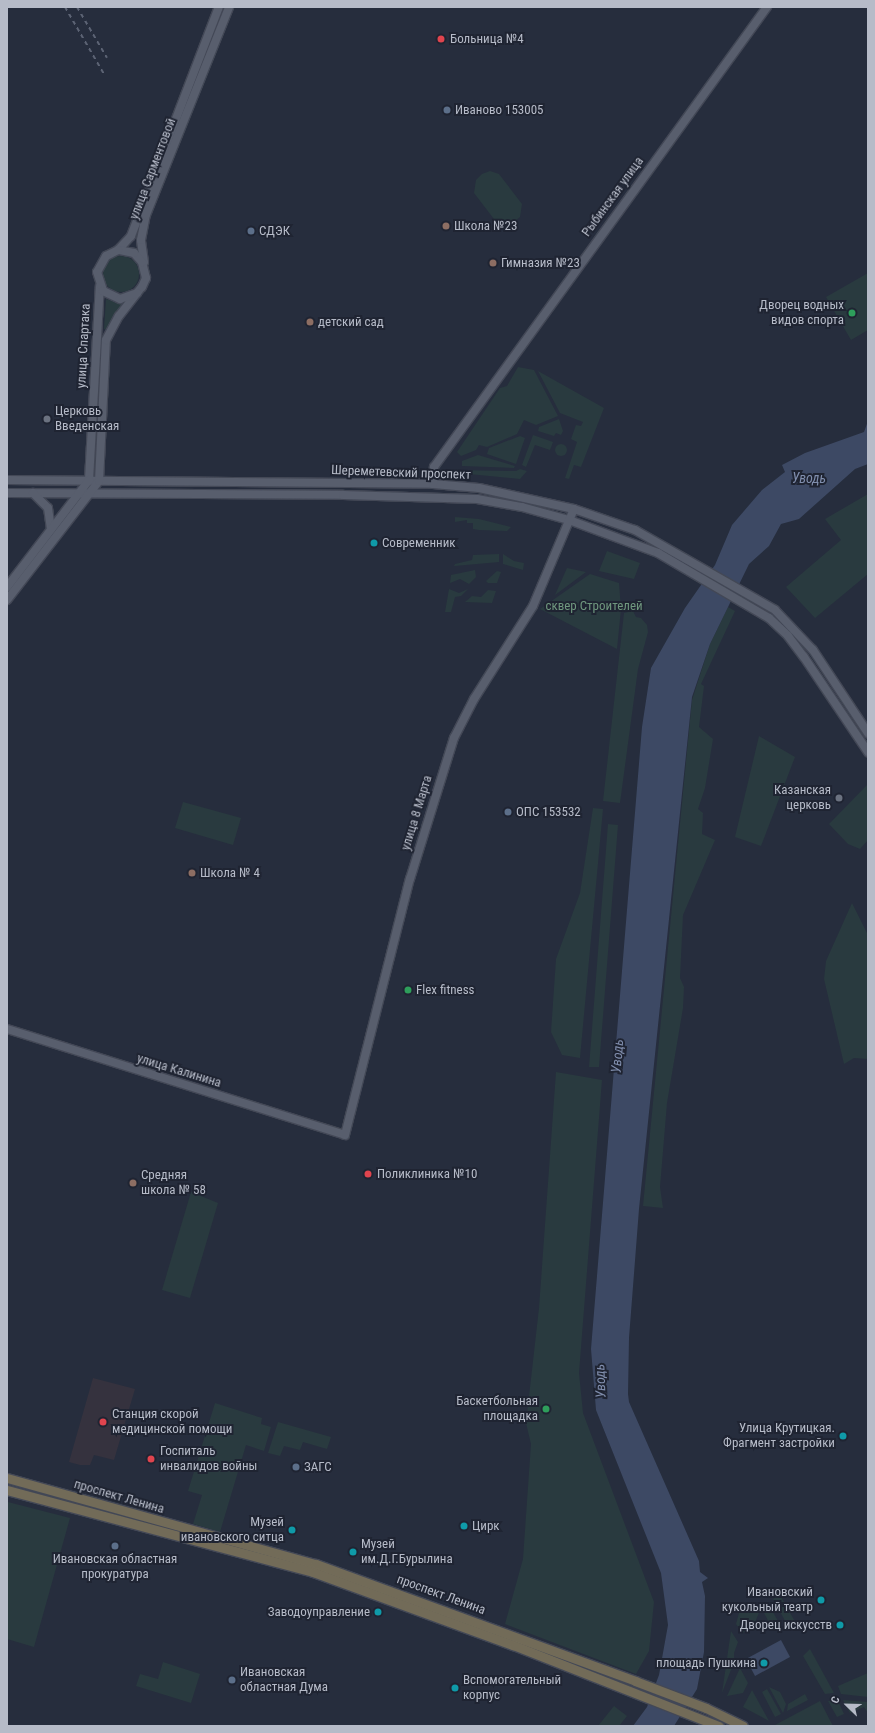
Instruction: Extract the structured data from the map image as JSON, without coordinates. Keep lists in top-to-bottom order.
{
  "streets": {
    "highway": ["проспект Ленина"],
    "main road": [
      "улица Сарментовой",
      "Рыбинская улица",
      "улица Спартака",
      "Шереметевский проспект",
      "улица 8 Марта",
      "улица Калинина"
    ]
  },
  "crossings": [
    ["улица Сарментовой", "улица Спартака"],
    ["Рыбинская улица", "Шереметевский проспект"],
    ["улица Спартака", "Шереметевский проспект"],
    ["Шереметевский проспект", "улица 8 Марта"],
    ["улица 8 Марта", "улица Калинина"]
  ],
  "water": ["Уводь"],
  "parks": ["сквер Строителей"],
  "places": [
    "Больница №4",
    "Иваново 153005",
    "Школа №23",
    "СДЭК",
    "Гимназия №23",
    "Дворец водных видов спорта",
    "детский сад",
    "Церковь Введенская",
    "Современник",
    "Казанская церковь",
    "ОПС 153532",
    "Школа № 4",
    "Flex fitness",
    "Поликлиника №10",
    "Средняя школа № 58",
    "Баскетбольная площадка",
    "Станция скорой медицинской помощи",
    "Улица Крутицкая. Фрагмент застройки",
    "Госпиталь инвалидов войны",
    "ЗАГС",
    "Цирк",
    "Музей ивановского ситца",
    "Ивановская областная прокуратура",
    "Музей им.Д.Г.Бурылина",
    "Ивановский кукольный театр",
    "Заводоуправление",
    "Дворец искусств",
    "площадь Пушкина",
    "Ивановская областная Дума",
    "Вспомогательный корпус"
  ],
  "north": "top left"
}
